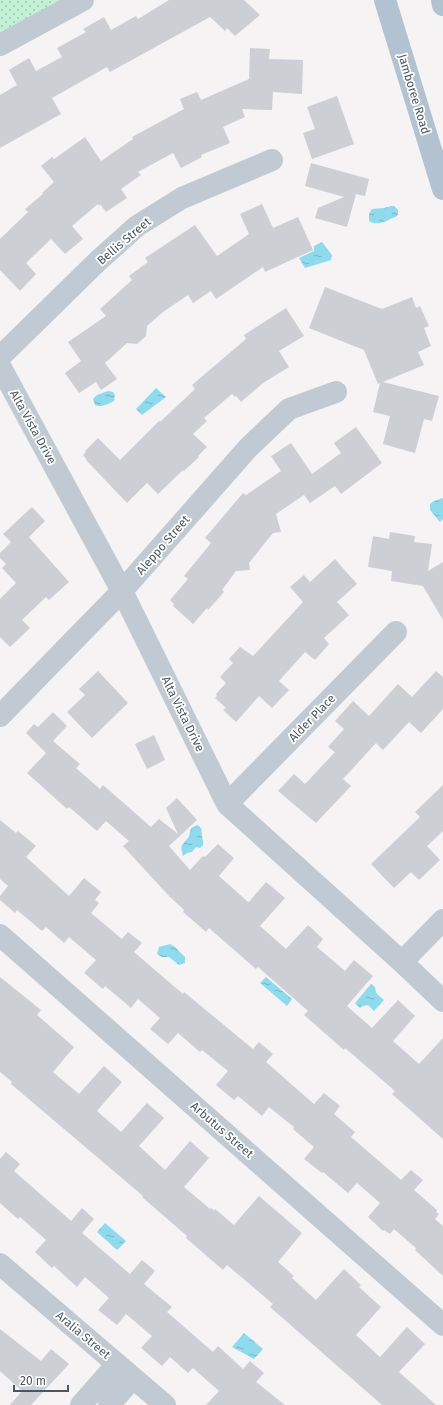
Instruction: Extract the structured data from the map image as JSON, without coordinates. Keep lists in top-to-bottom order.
{
  "streets": {
    "main road": ["Jamboree Road"],
    "street": [
      "Bellis Street",
      "Alta Vista Drive",
      "Aleppo Street",
      "Alder Place",
      "Arbutus Street",
      "Aralia Street"
    ]
  },
  "crossings": [
    ["Alta Vista Drive", "Aleppo Street"],
    ["Alta Vista Drive", "Alder Place"]
  ],
  "scale_bar": "20 m"
}
